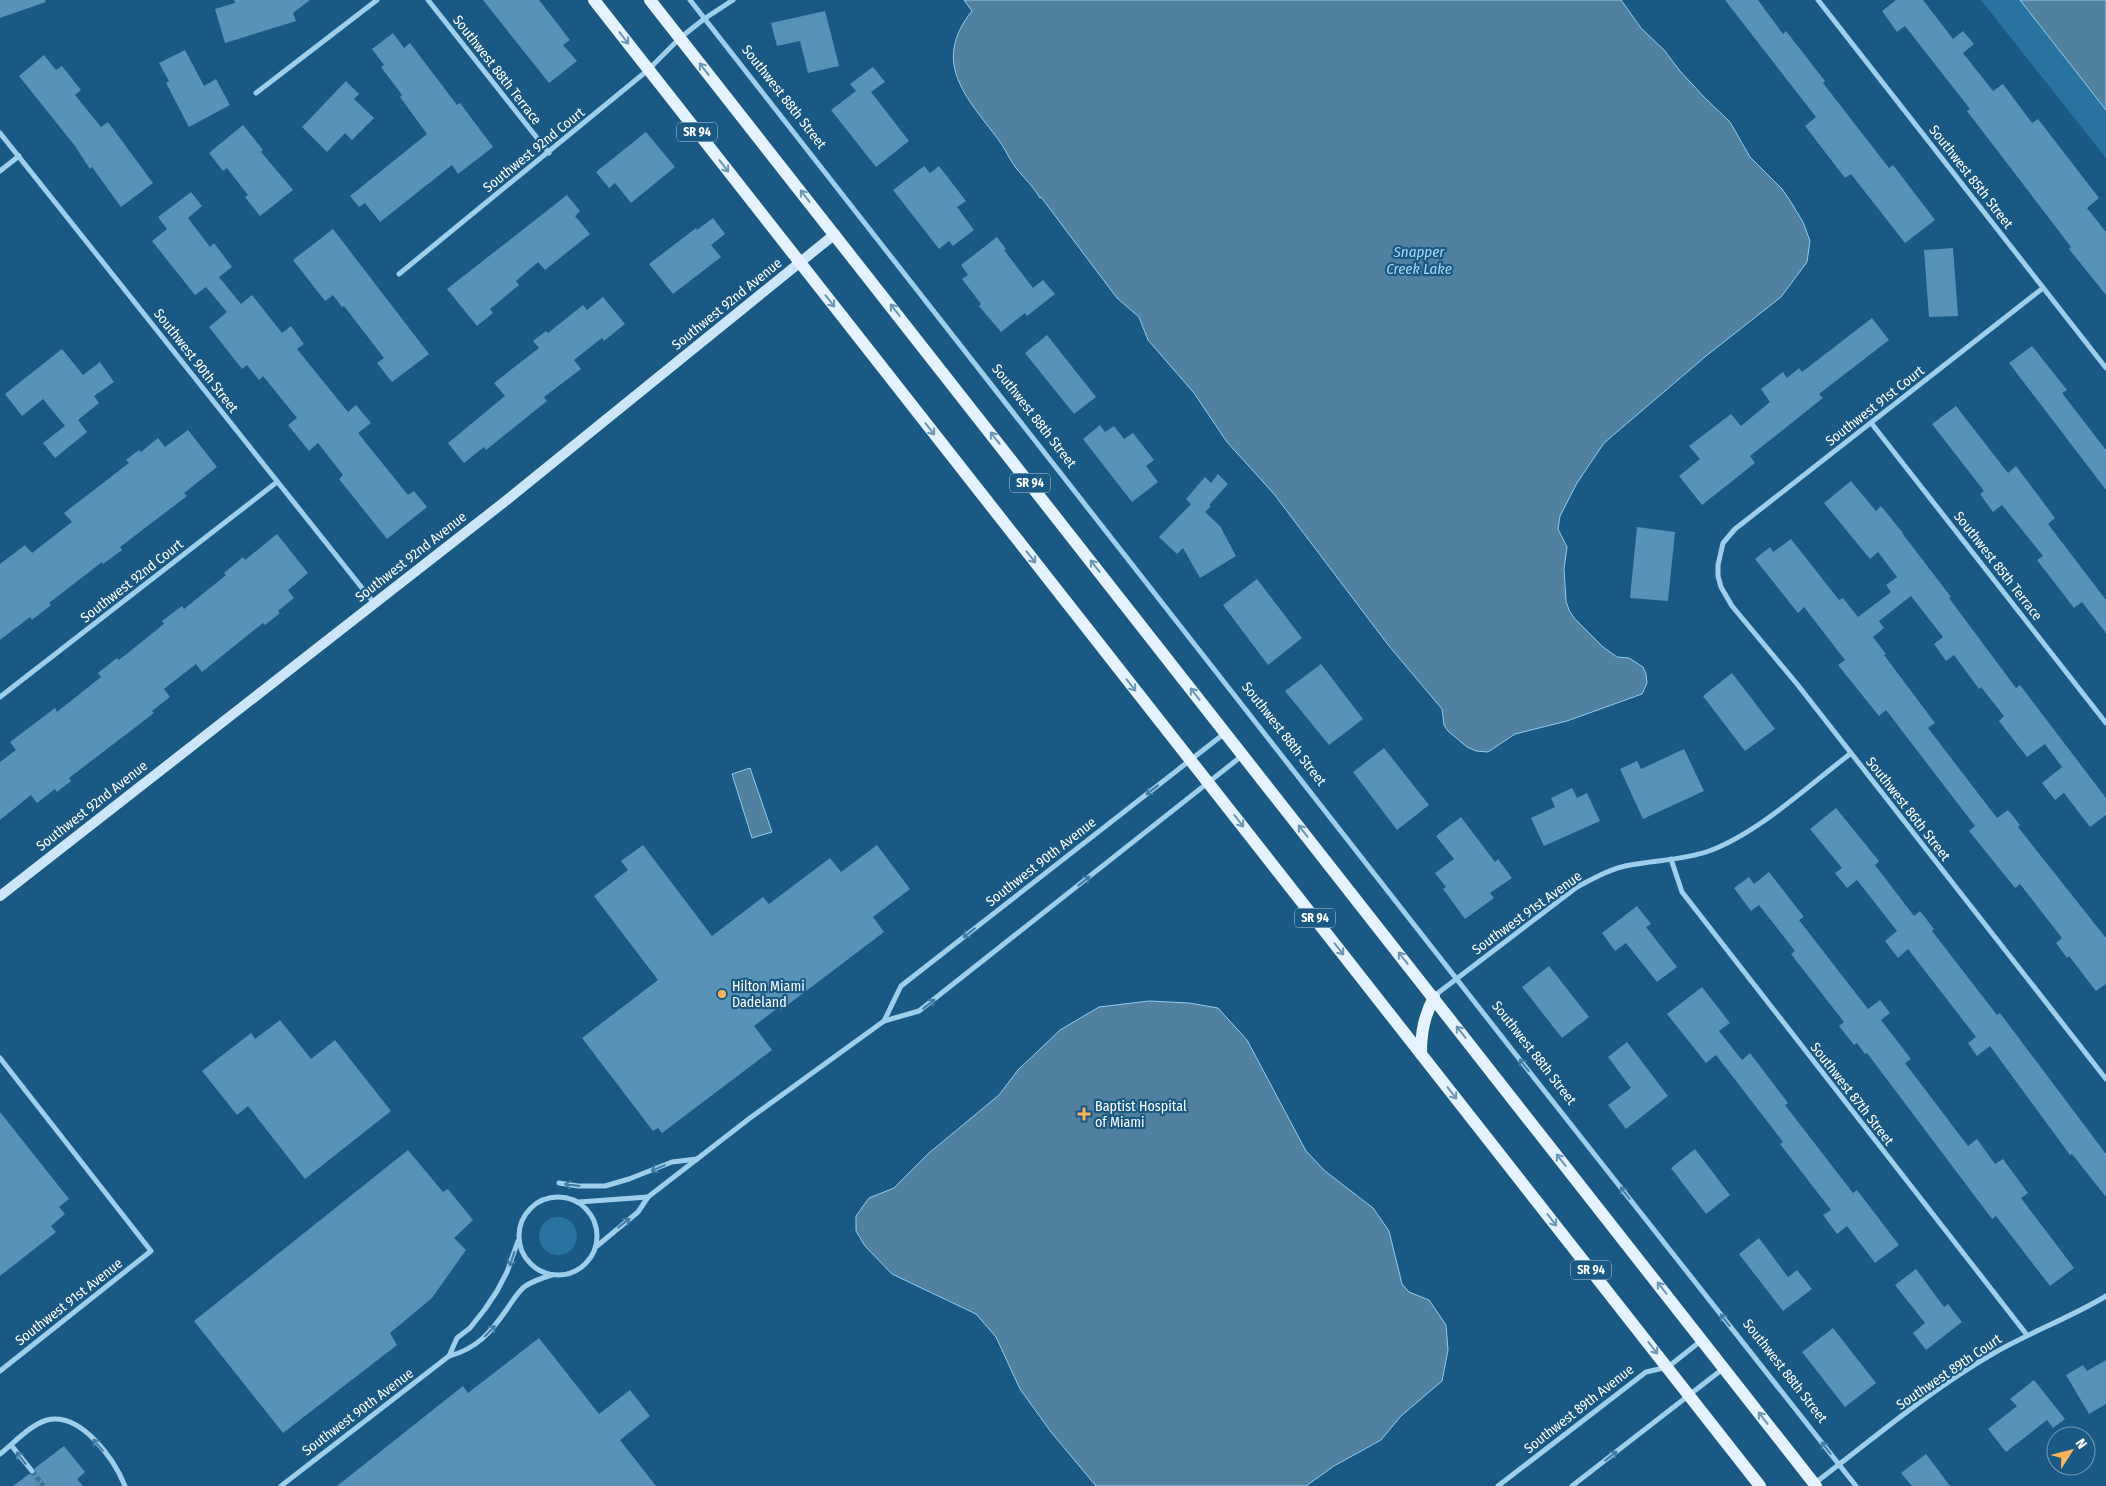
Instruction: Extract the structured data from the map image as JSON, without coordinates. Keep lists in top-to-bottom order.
{
  "streets": {
    "main road": ["SR 94"],
    "street": [
      "Southwest 88th Terrace",
      "Southwest 88th Street",
      "Southwest 92nd Court",
      "Southwest 85th Street",
      "Southwest 92nd Avenue",
      "Southwest 90th Street",
      "Southwest 91st Court",
      "Southwest 85th Terrace",
      "Southwest 86th Street",
      "Southwest 90th Avenue",
      "Southwest 91st Avenue",
      "Southwest 87th Street",
      "Southwest 89th Court",
      "Southwest 89th Avenue"
    ]
  },
  "crossings": [
    ["Southwest 88th Terrace", "Southwest 92nd Court"],
    ["Southwest 88th Street", "Southwest 92nd Court"],
    ["Southwest 88th Street", "Southwest 91st Avenue"],
    ["Southwest 88th Street", "Southwest 89th Court"],
    ["SR 94", "Southwest 92nd Court"],
    ["SR 94", "Southwest 92nd Avenue"],
    ["SR 94", "Southwest 90th Avenue"],
    ["SR 94", "Southwest 91st Avenue"],
    ["SR 94", "Southwest 89th Court"],
    ["SR 94", "Southwest 89th Avenue"],
    ["Southwest 92nd Court", "Southwest 90th Street"],
    ["Southwest 85th Street", "Southwest 91st Court"],
    ["Southwest 92nd Avenue", "Southwest 90th Street"],
    ["Southwest 91st Court", "Southwest 85th Terrace"],
    ["Southwest 91st Court", "Southwest 86th Street"],
    ["Southwest 86th Street", "Southwest 91st Avenue"],
    ["Southwest 91st Avenue", "Southwest 87th Street"],
    ["Southwest 87th Street", "Southwest 89th Court"]
  ],
  "water": ["Snapper Creek Lake"],
  "places": {
    "other": ["Hilton Miami Dadeland"],
    "health": ["Baptist Hospital of Miami"]
  },
  "north": "top right"
}
